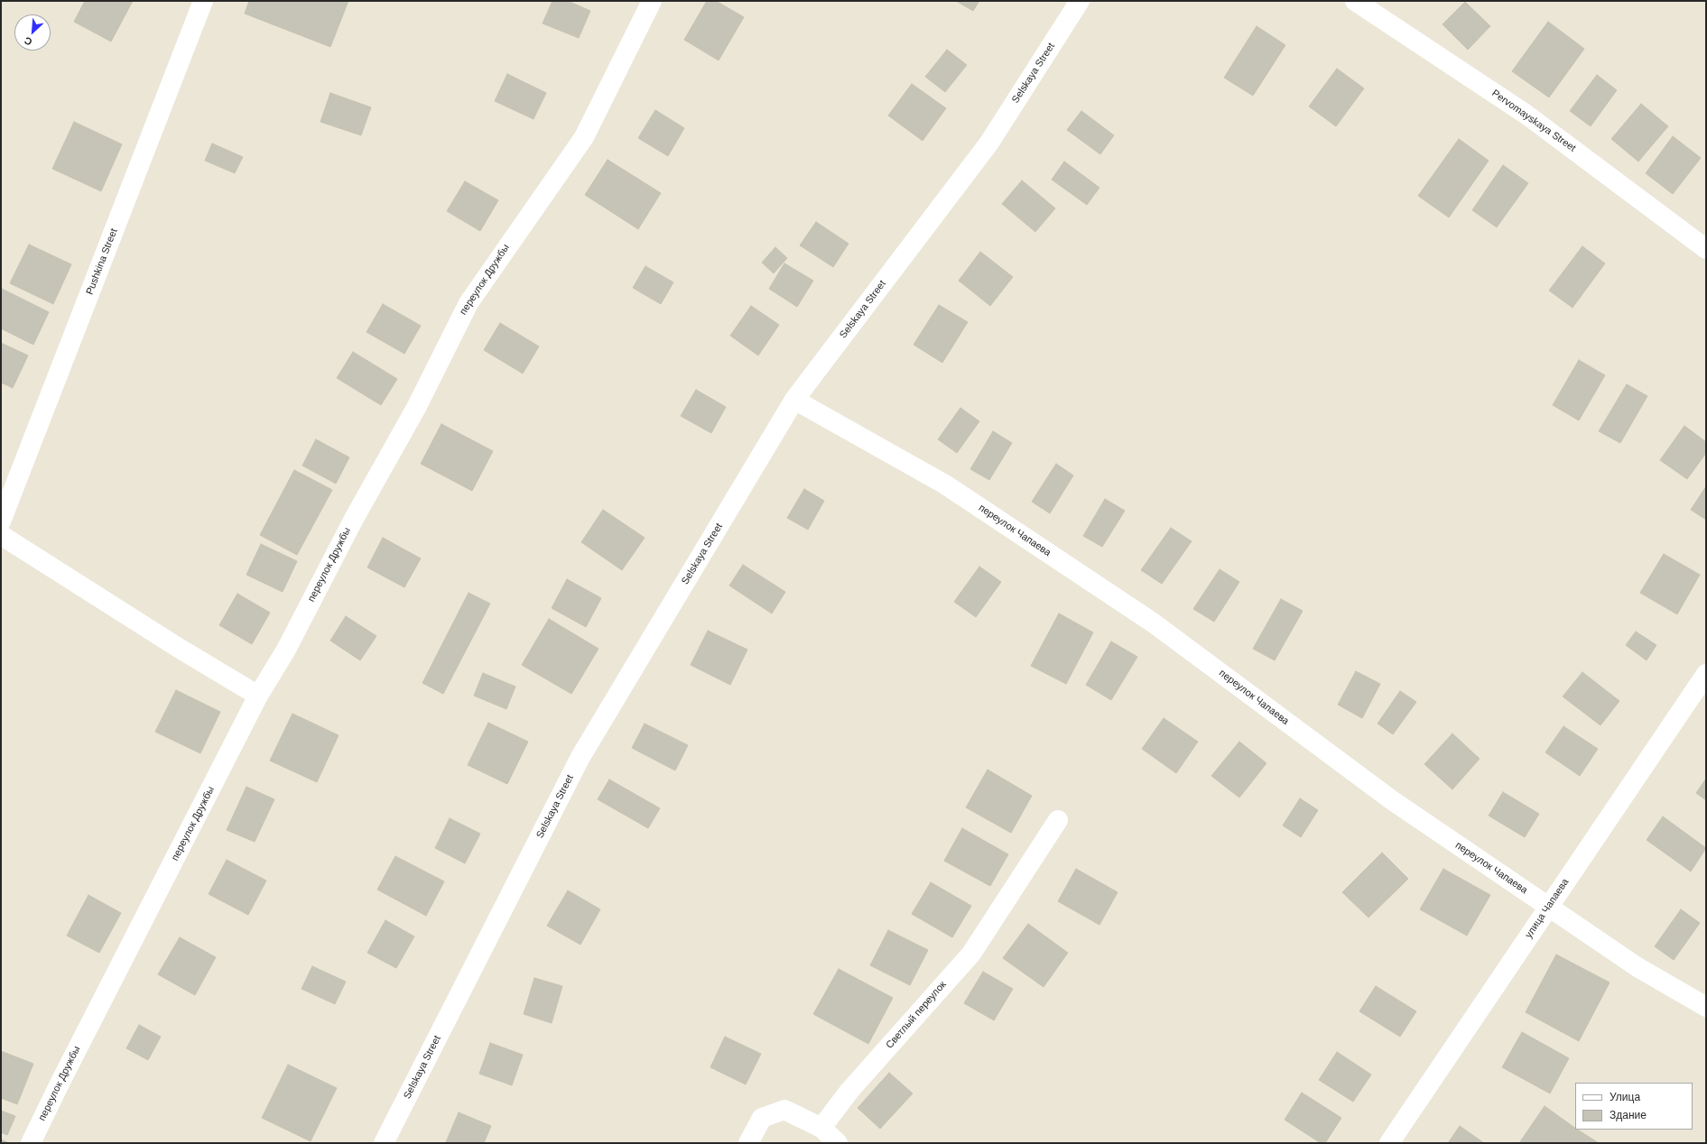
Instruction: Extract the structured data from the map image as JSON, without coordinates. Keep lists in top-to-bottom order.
{
  "streets": {
    "street": [
      "Selskaya Street",
      "Pervomayskaya Street",
      "Pushkina Street",
      "переулок Дружбы",
      "переулок Чапаева",
      "улица Чапаева",
      "Светлый переулок"
    ]
  },
  "crossings": [
    ["Selskaya Street", "переулок Чапаева"],
    ["переулок Чапаева", "улица Чапаева"]
  ],
  "legend": ["Улица", "Здание"],
  "north": "bottom left"
}
